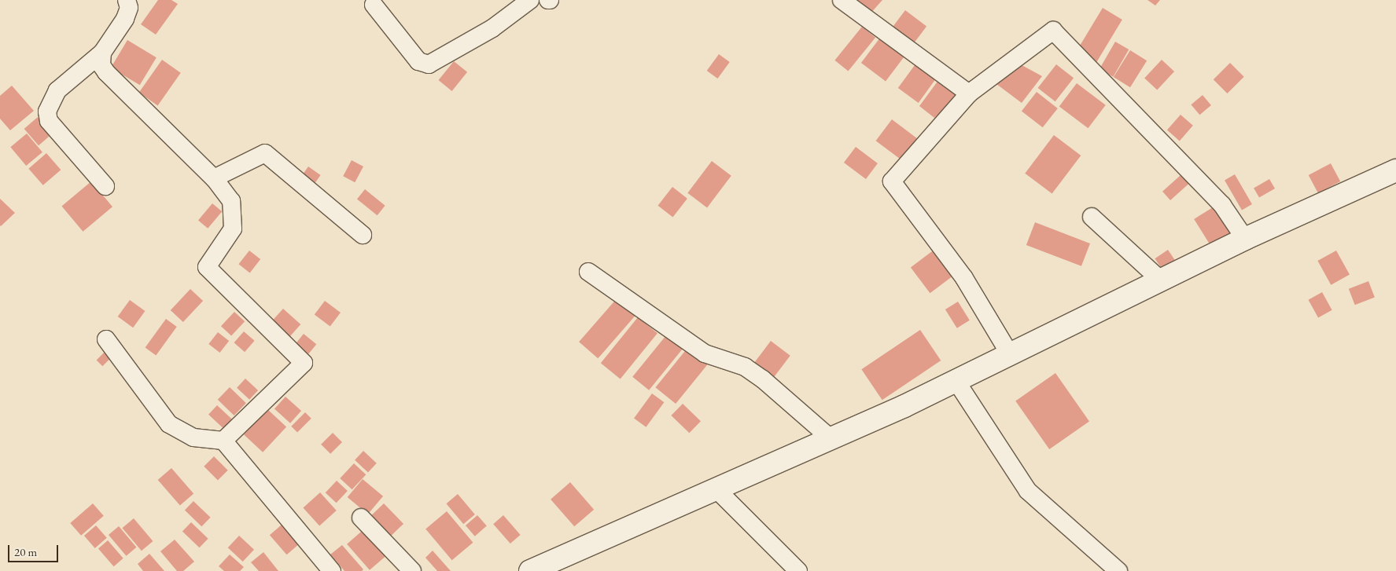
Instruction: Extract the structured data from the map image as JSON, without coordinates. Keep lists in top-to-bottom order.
{
  "scale_bar": "20 m"
}
